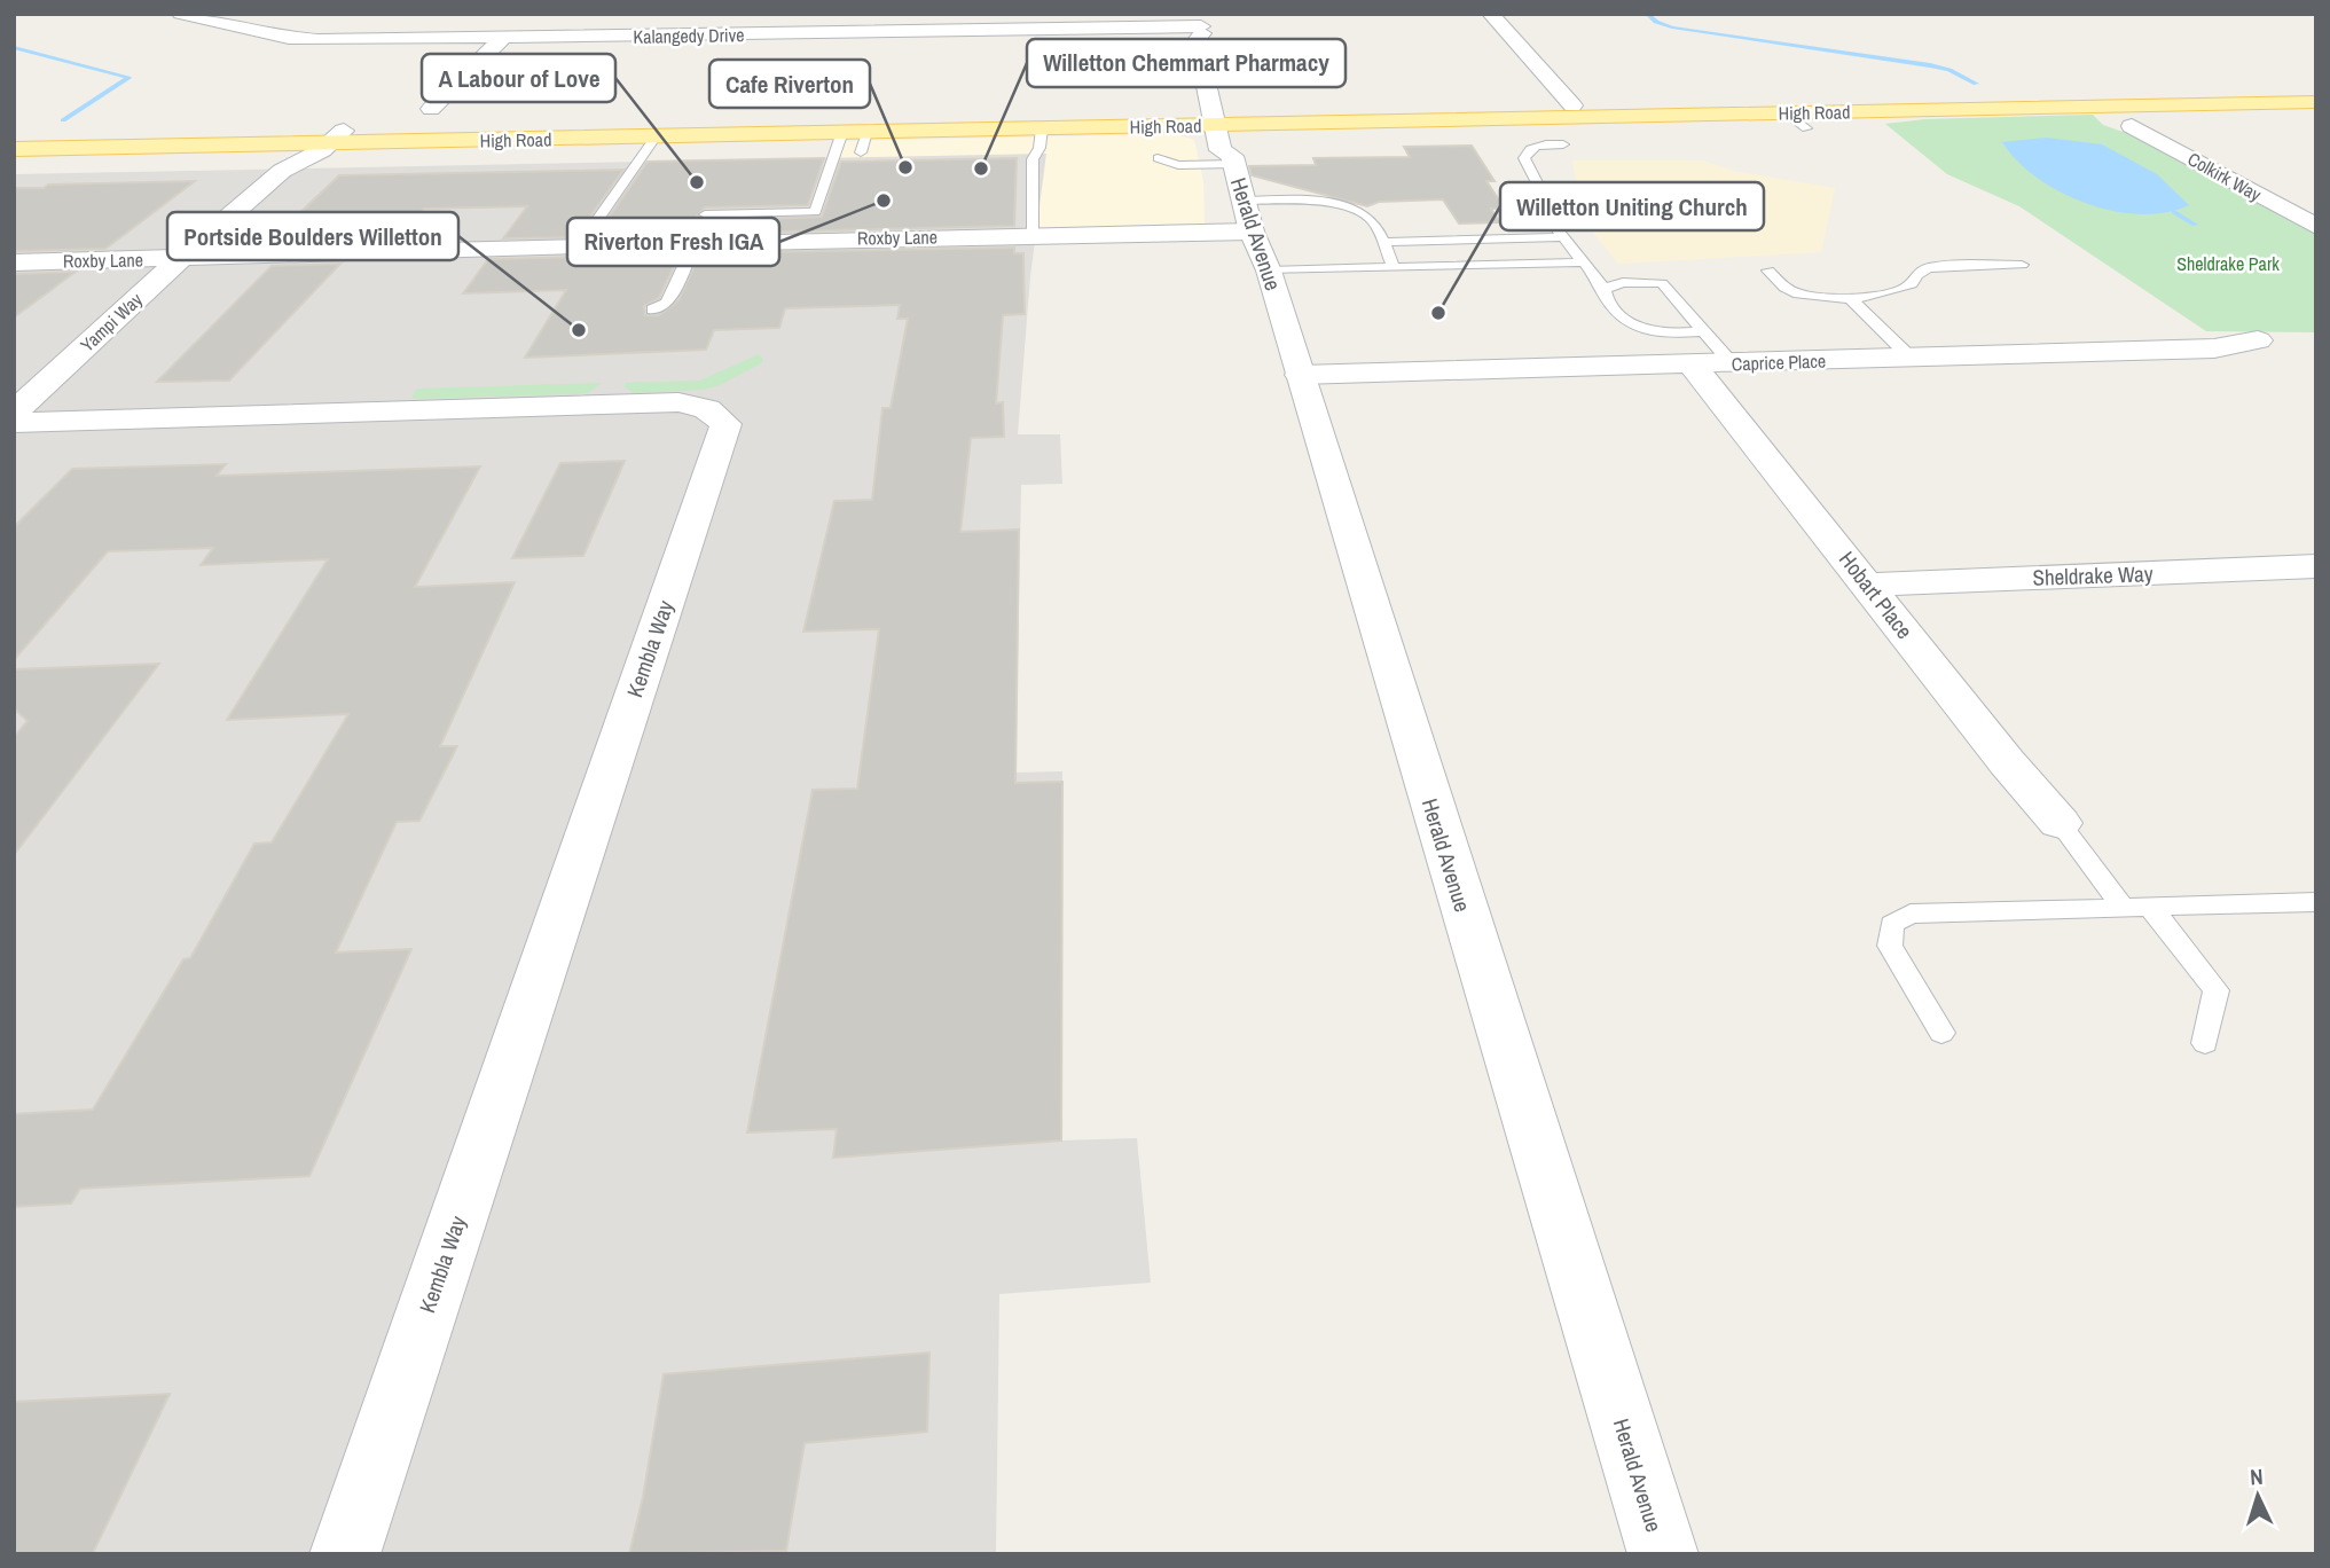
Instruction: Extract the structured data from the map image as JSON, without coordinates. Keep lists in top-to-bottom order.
{
  "streets": {
    "main road": ["High Road"],
    "street": [
      "Kalangedy Drive",
      "Colkirk Way",
      "Herald Avenue",
      "Roxby Lane",
      "Yampi Way",
      "Caprice Place",
      "Sheldrake Way",
      "Hobart Place",
      "Kembla Way"
    ]
  },
  "crossings": [
    ["Kalangedy Drive", "Herald Avenue"],
    ["High Road", "Herald Avenue"],
    ["High Road", "Roxby Lane"],
    ["High Road", "Yampi Way"],
    ["Herald Avenue", "Roxby Lane"],
    ["Herald Avenue", "Caprice Place"],
    ["Roxby Lane", "Yampi Way"],
    ["Caprice Place", "Hobart Place"],
    ["Sheldrake Way", "Hobart Place"]
  ],
  "parks": ["Sheldrake Park"],
  "places": [
    "Cafe Riverton",
    "Willetton Chemmart Pharmacy",
    "A Labour of Love",
    "Riverton Fresh IGA",
    "Willetton Uniting Church",
    "Portside Boulders Willetton"
  ],
  "north": "top"
}
